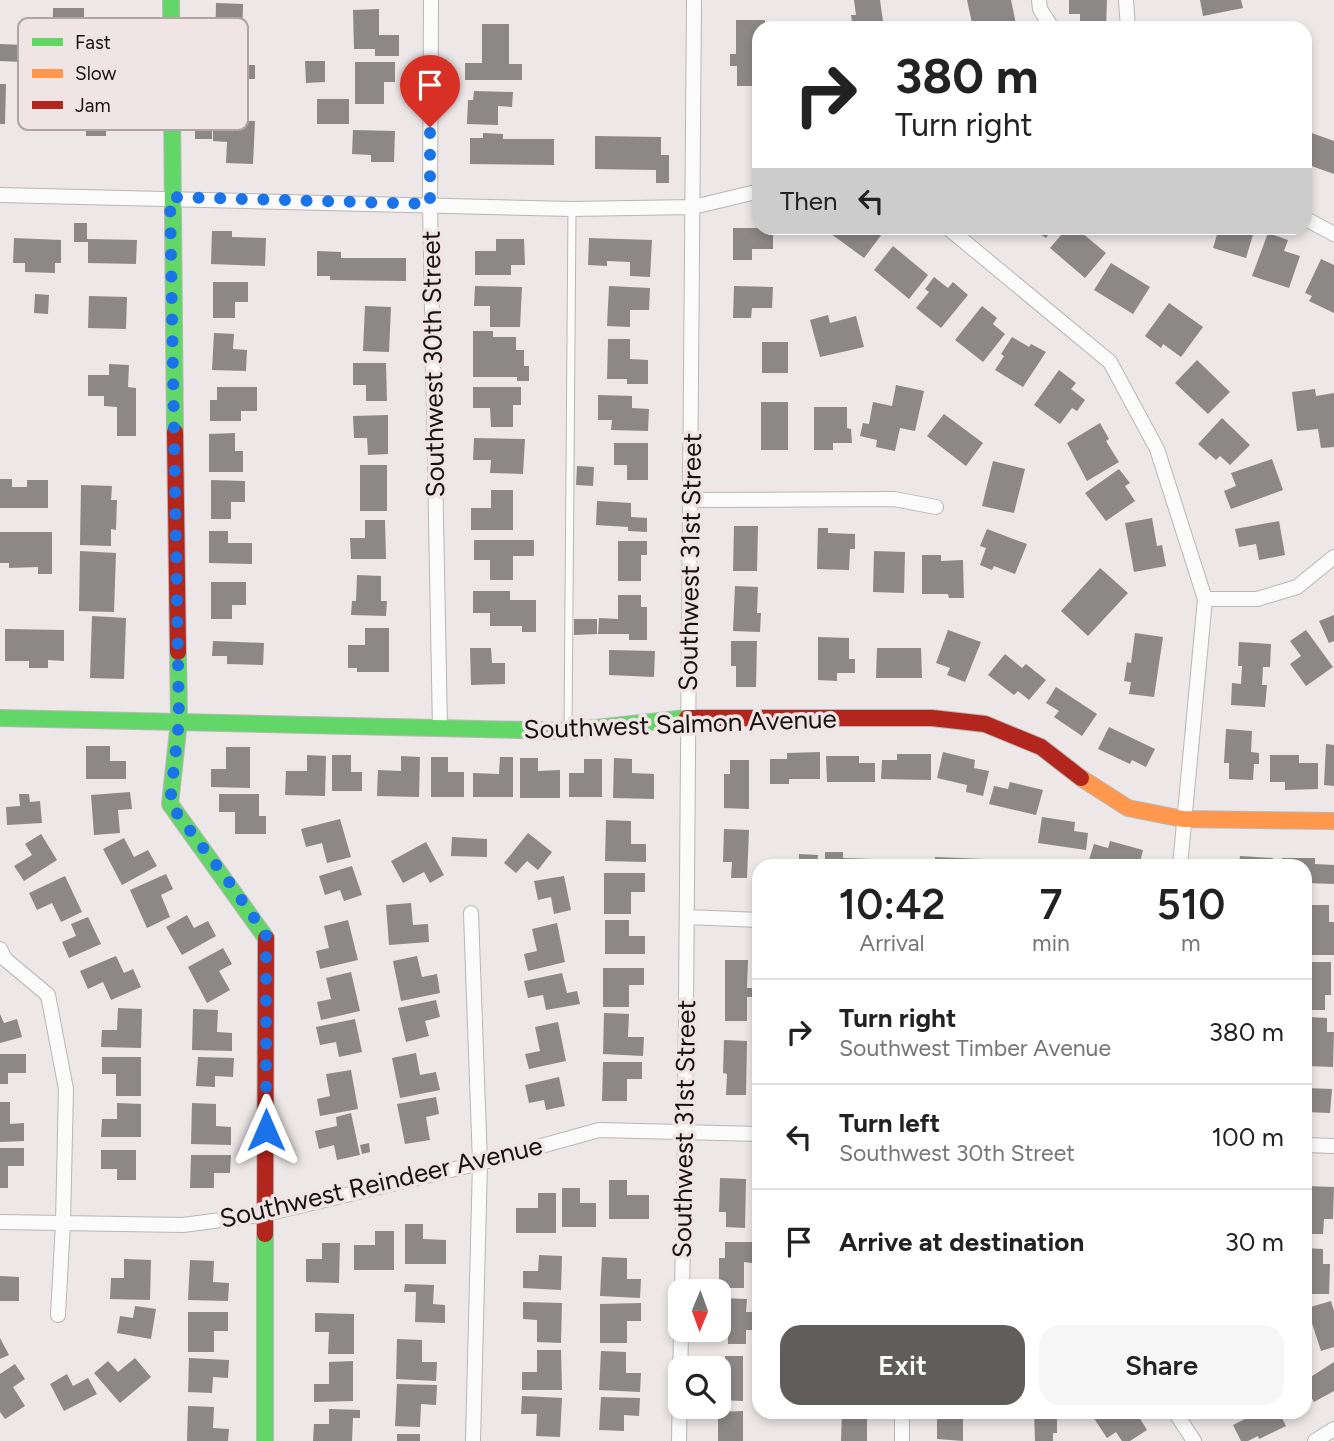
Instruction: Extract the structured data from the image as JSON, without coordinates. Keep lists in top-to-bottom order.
{
  "streets": {
    "street": [
      "Southwest 30th Street",
      "Southwest 31st Street",
      "Southwest Salmon Avenue",
      "Southwest Reindeer Avenue"
    ]
  },
  "crossings": [
    ["Southwest 30th Street", "Southwest Salmon Avenue"],
    ["Southwest 31st Street", "Southwest Salmon Avenue"],
    ["Southwest 31st Street", "Southwest Reindeer Avenue"]
  ],
  "legend": ["Fast", "Slow", "Jam"],
  "north": "bottom",
  "page": {
    "turn": ["380 m", "Turn right"],
    "then": "Then",
    "eta": [
      "10:42",
      "Arrival",
      "7",
      "min",
      "510",
      "m"
    ],
    "list": [
      {
        "name": "Turn right",
        "note": "Southwest Timber Avenue",
        "value": "380 m"
      },
      {
        "name": "Turn left",
        "note": "Southwest 30th Street",
        "value": "100 m"
      },
      {
        "name": "Arrive at destination",
        "value": "30 m"
      }
    ],
    "buttons": ["Exit", "Share"]
  }
}
